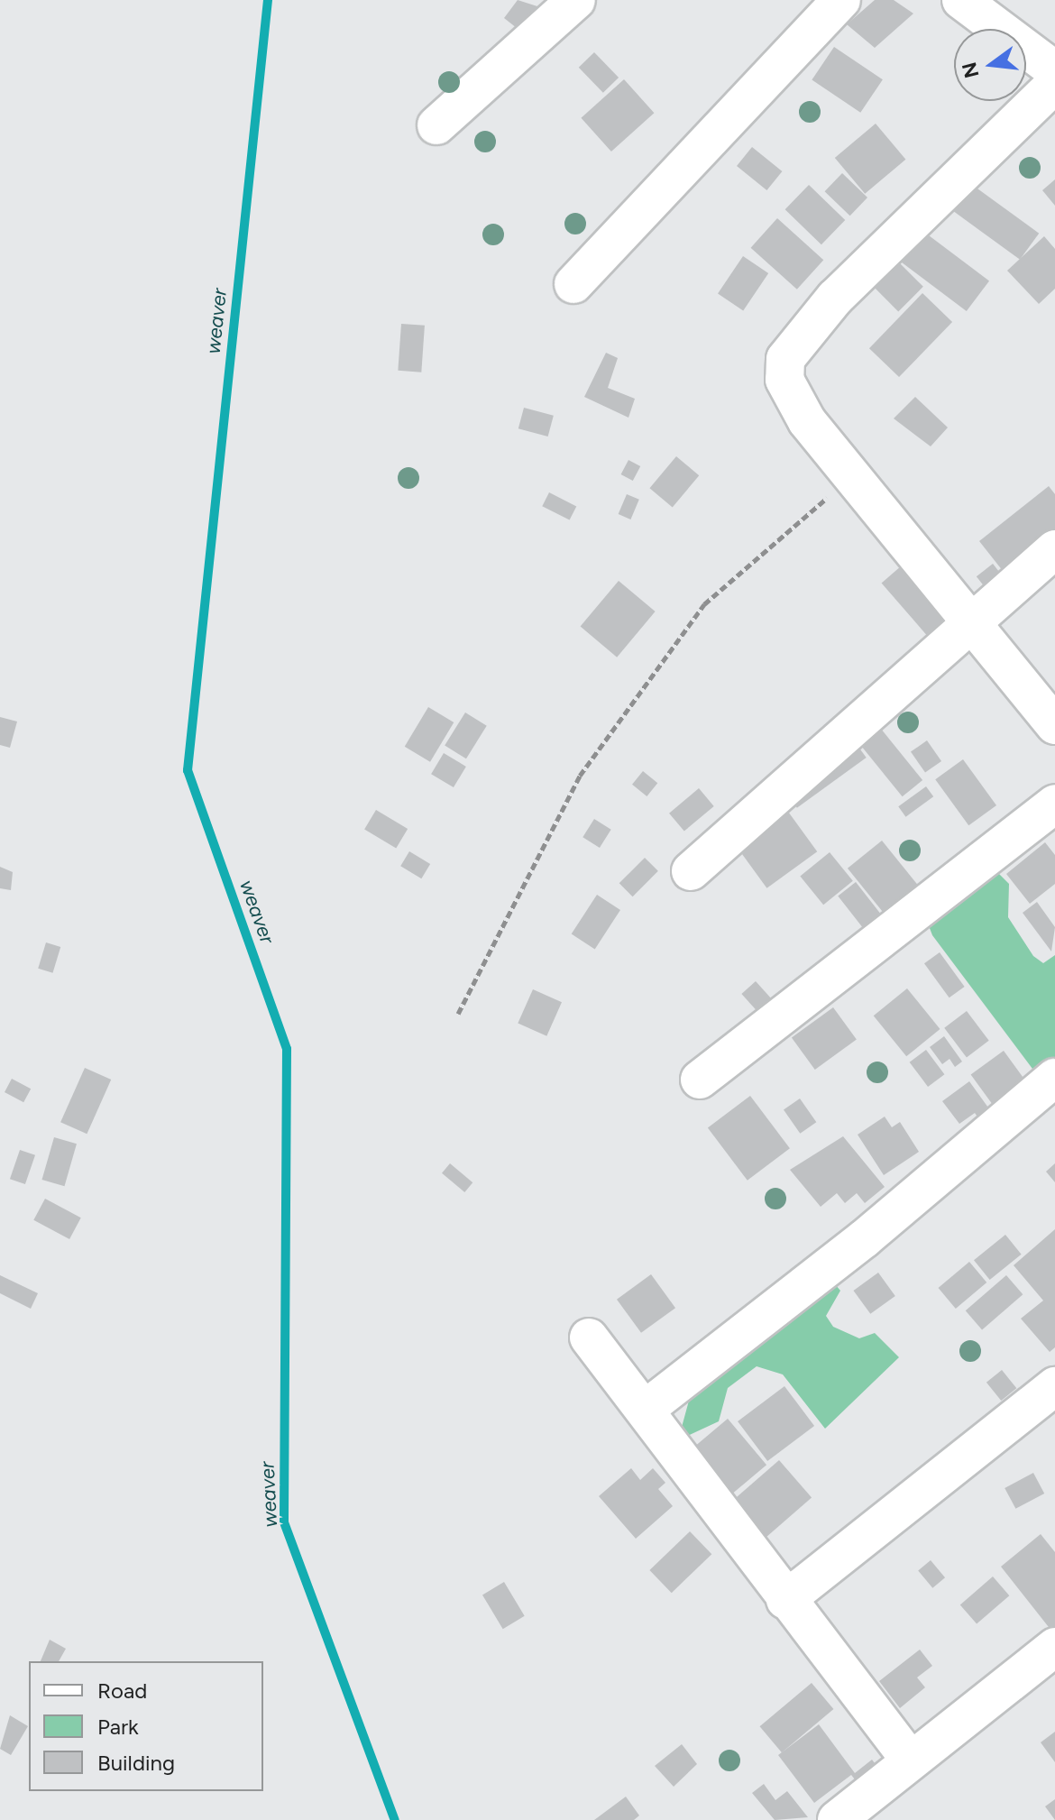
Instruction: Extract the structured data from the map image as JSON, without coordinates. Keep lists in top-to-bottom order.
{
  "water": ["weaver"],
  "legend": ["Road", "Park", "Building"],
  "north": "left"
}
